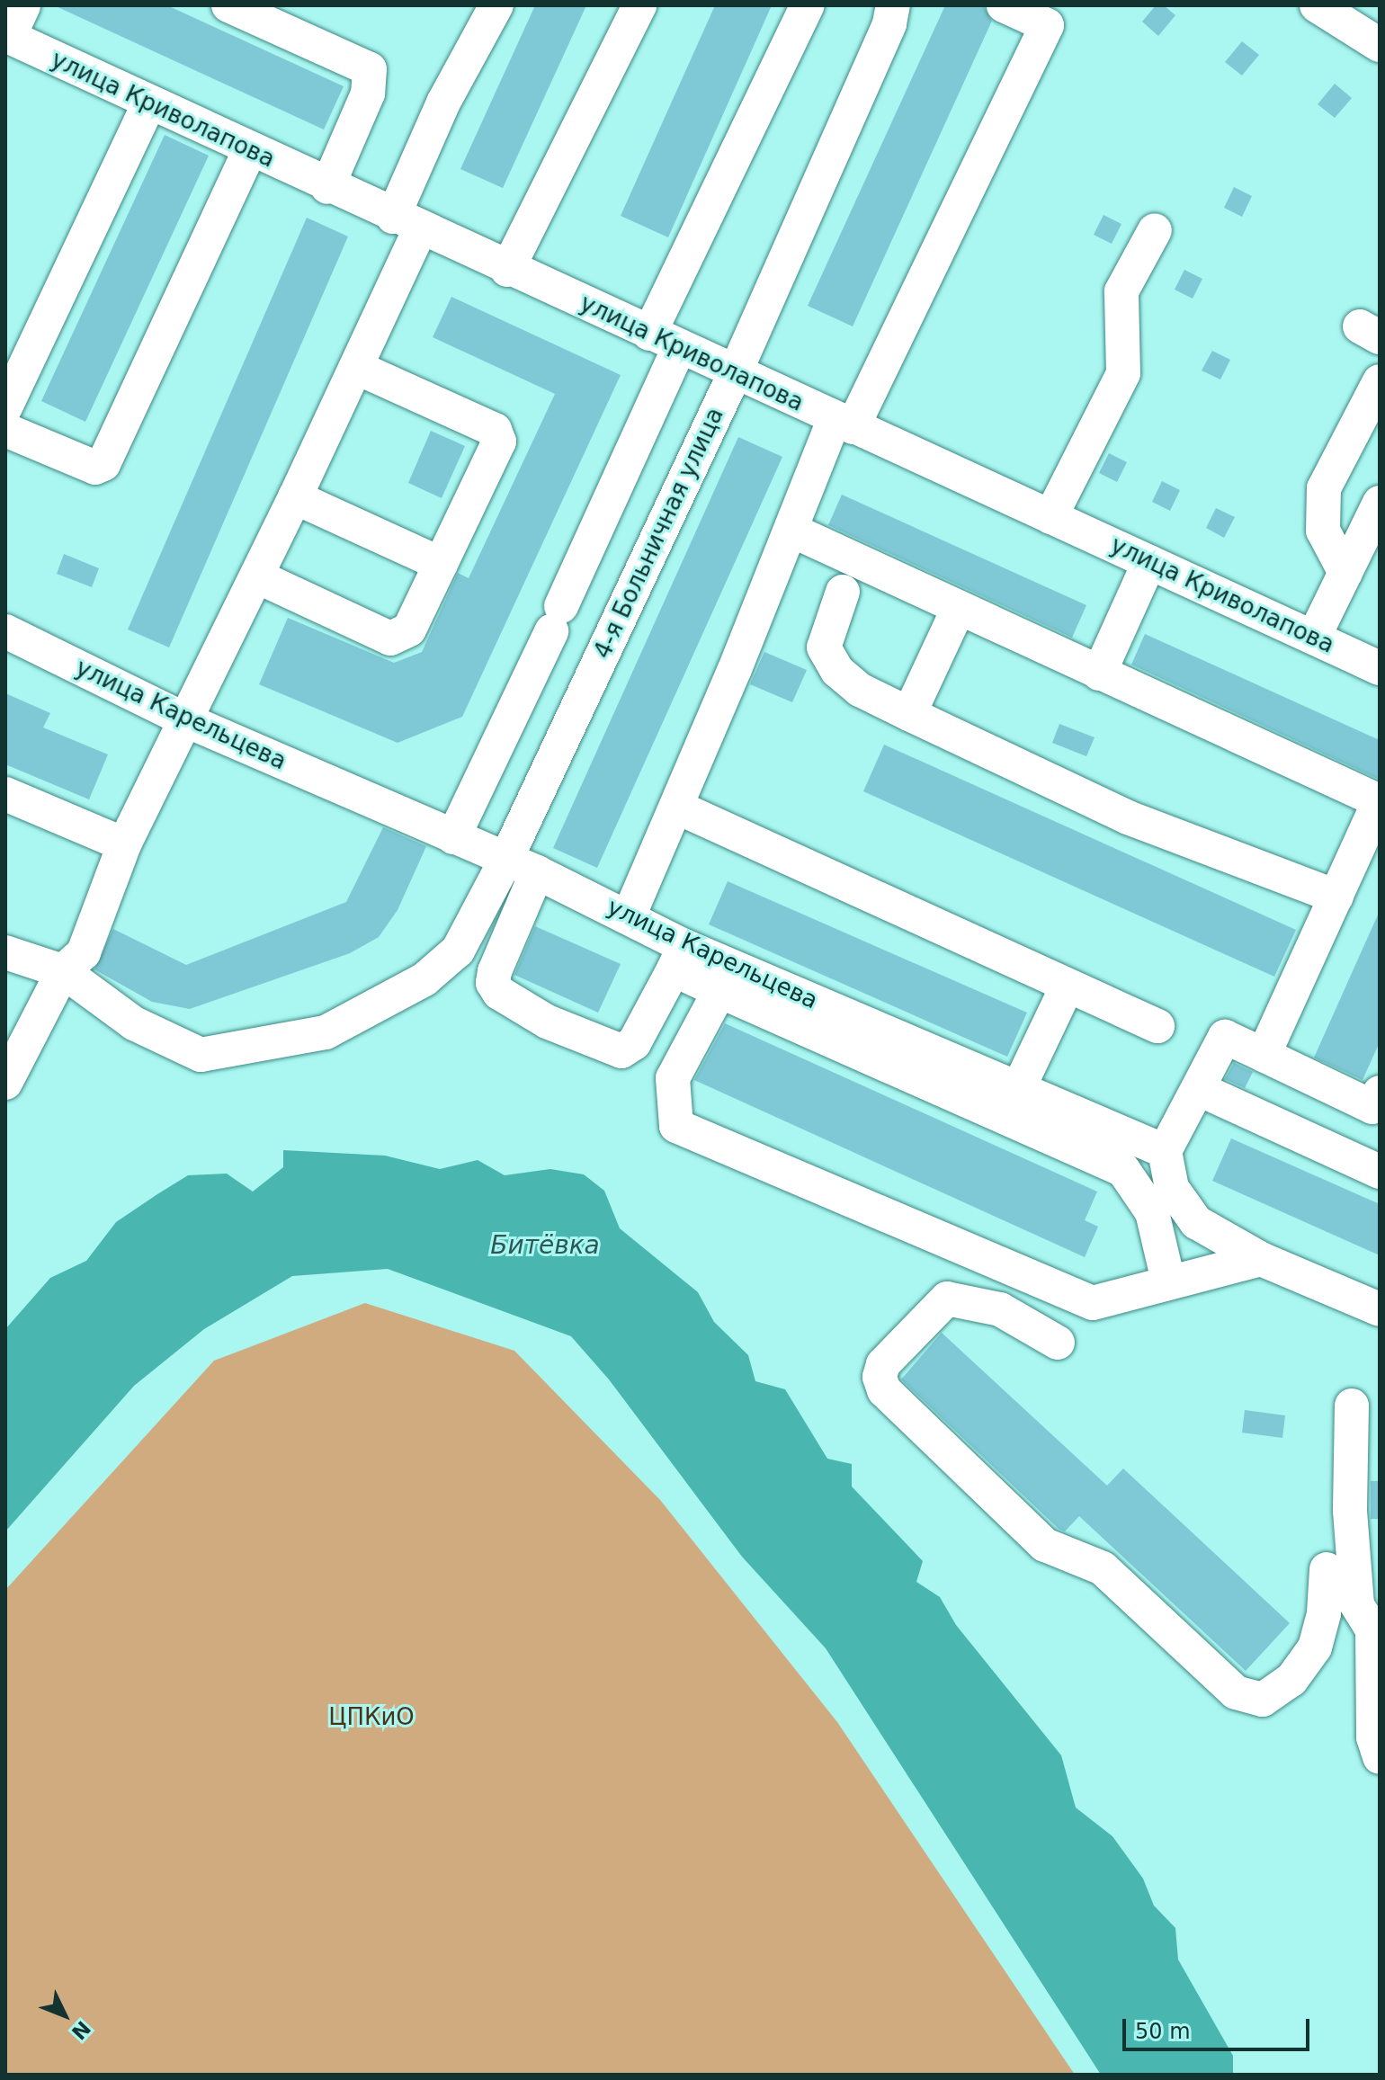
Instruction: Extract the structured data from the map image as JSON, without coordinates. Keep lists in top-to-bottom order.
{
  "streets": {
    "street": ["улица Криволапова", "4-я Больничная улица", "улица Карельцева"]
  },
  "crossings": [
    ["улица Криволапова", "4-я Больничная улица"],
    ["4-я Больничная улица", "улица Карельцева"]
  ],
  "water": ["Битёвка"],
  "parks": ["ЦПКиО"],
  "scale_bar": "50 m",
  "north": "bottom right"
}
